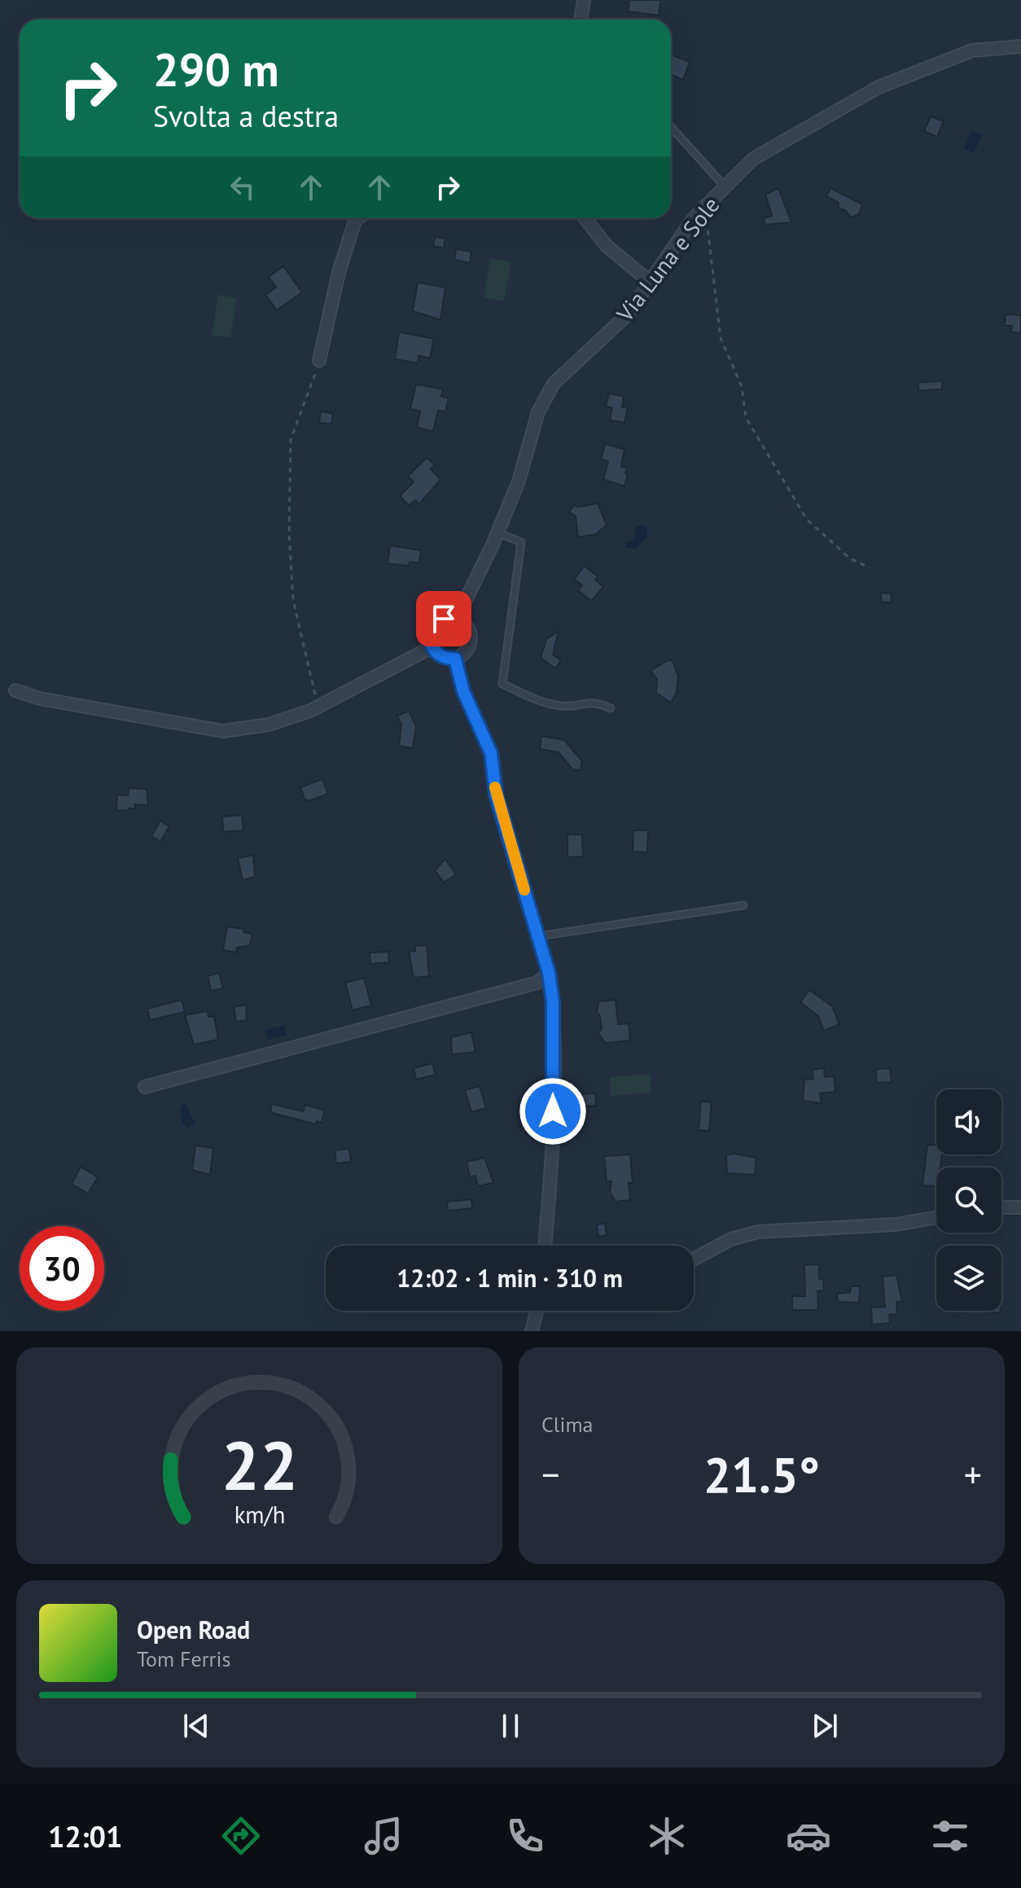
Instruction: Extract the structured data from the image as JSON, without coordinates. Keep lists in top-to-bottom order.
{
  "streets": {
    "street": ["Via Luna e Sole"]
  },
  "page": {
    "turn": ["290 m", "Svolta a destra"],
    "limit": "30",
    "trip": "12:02 · 1 min · 310 m",
    "tile": "Clima",
    "heat": ["−", "21.5°", "+"],
    "song": ["Open Road", "Tom Ferris"],
    "tabs": "12:01",
    "gauge": ["22", "km/h"]
  }
}
